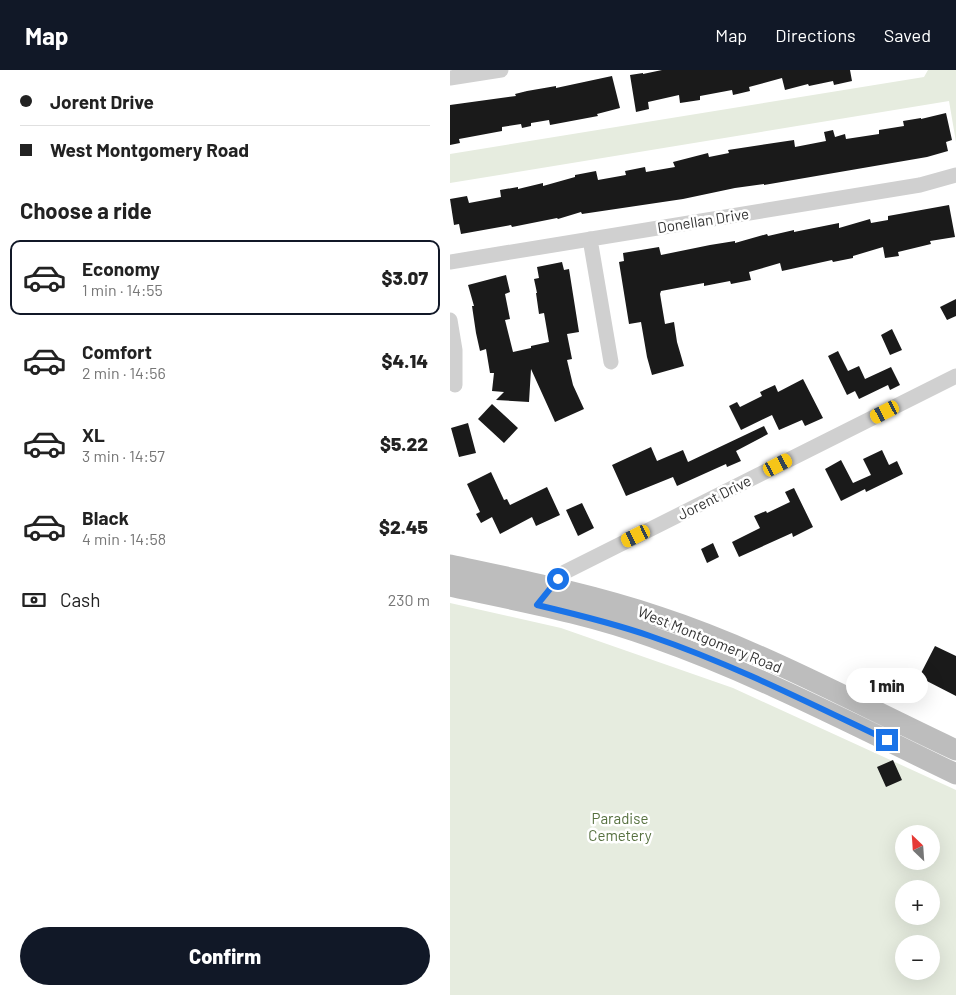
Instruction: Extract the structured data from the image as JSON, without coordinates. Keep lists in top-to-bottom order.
{
  "streets": {
    "main road": ["West Montgomery Road"],
    "street": ["Donellan Drive", "Jorent Drive"]
  },
  "crossings": [
    ["Jorent Drive", "West Montgomery Road"]
  ],
  "parks": ["Paradise Cemetery"],
  "north": "top left",
  "page": {
    "header": "Map",
    "nav": ["Map", "Directions", "Saved"],
    "banner": ["Jorent Drive", "West Montgomery Road"],
    "heading": "Choose a ride",
    "list": [
      {
        "name": "Economy",
        "note": "1 min · 14:55",
        "value": "$3.07"
      },
      {
        "name": "Comfort",
        "note": "2 min · 14:56",
        "value": "$4.14"
      },
      {
        "name": "XL",
        "note": "3 min · 14:57",
        "value": "$5.22"
      },
      {
        "name": "Black",
        "note": "4 min · 14:58",
        "value": "$2.45"
      }
    ],
    "pay": ["Cash", "230 m"],
    "bubble": "1 min",
    "map_buttons": ["+", "−"],
    "buttons": "Confirm"
  }
}
